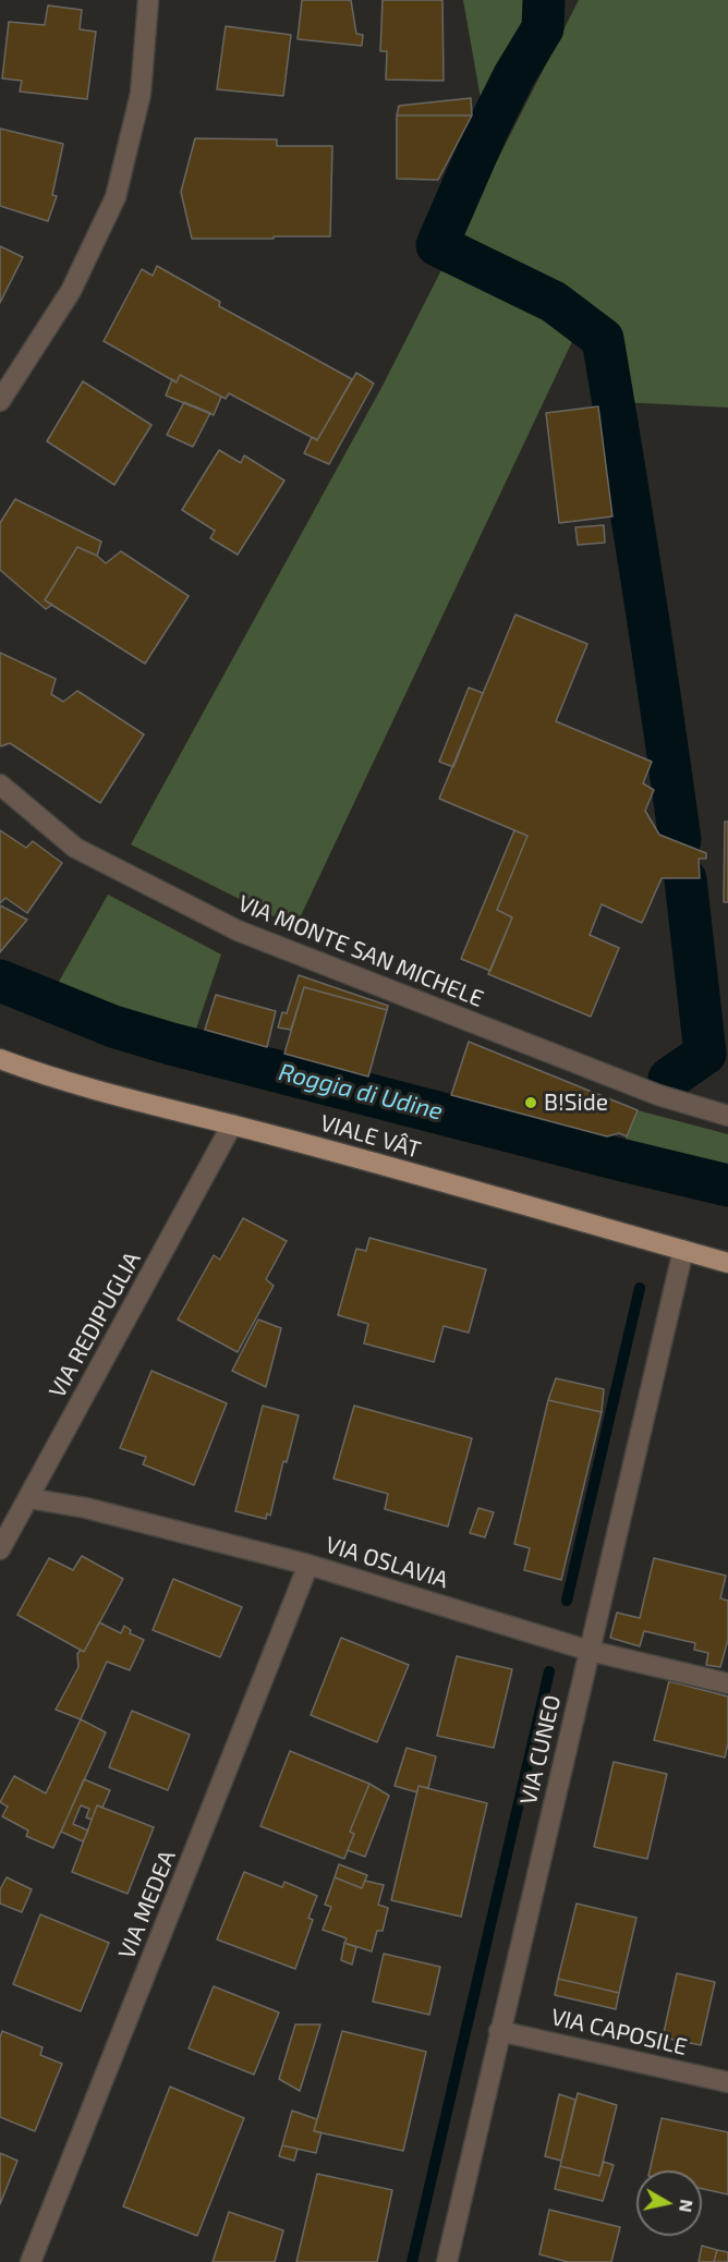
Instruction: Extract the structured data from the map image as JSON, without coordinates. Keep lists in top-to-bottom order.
{
  "streets": {
    "main road": ["VIALE VÂT"],
    "street": [
      "VIA MONTE SAN MICHELE",
      "VIA REDIPUGLIA",
      "VIA OSLAVIA",
      "VIA CUNEO",
      "VIA MEDEA",
      "VIA CAPOSILE"
    ]
  },
  "crossings": [
    ["VIALE VÂT", "VIA REDIPUGLIA"],
    ["VIALE VÂT", "VIA CUNEO"],
    ["VIA REDIPUGLIA", "VIA OSLAVIA"],
    ["VIA OSLAVIA", "VIA CUNEO"],
    ["VIA OSLAVIA", "VIA MEDEA"],
    ["VIA CUNEO", "VIA CAPOSILE"]
  ],
  "water": ["Roggia di Udine"],
  "places": ["B!Side"],
  "north": "right"
}
